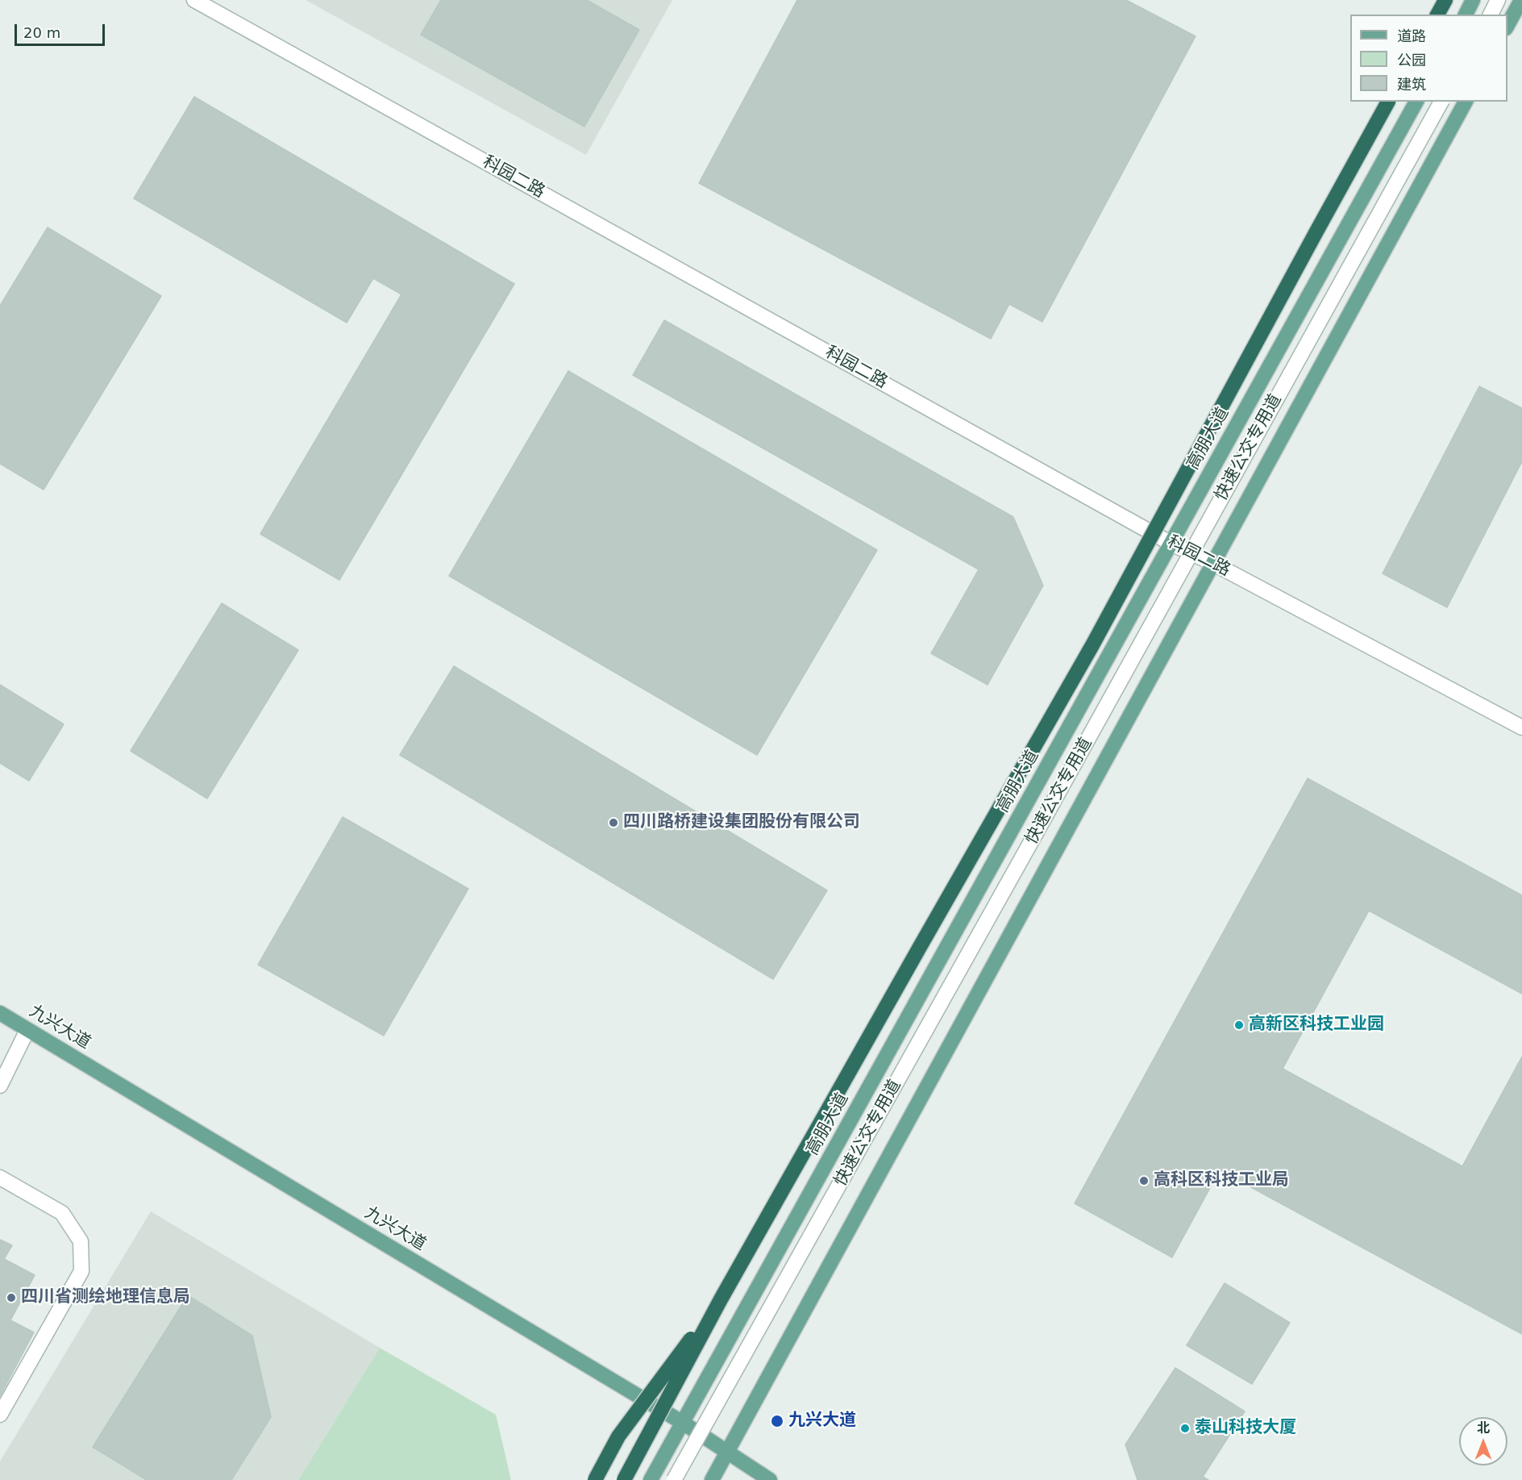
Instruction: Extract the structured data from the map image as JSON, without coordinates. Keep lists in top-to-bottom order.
{
  "streets": {
    "main road": ["高朋大道", "九兴大道"],
    "street": ["科园二路", "快速公交专用道"]
  },
  "crossings": [
    ["科园二路", "高朋大道"],
    ["高朋大道", "九兴大道"]
  ],
  "places": [
    "四川路桥建设集团股份有限公司",
    "高新区科技工业园",
    "高科区科技工业局",
    "四川省测绘地理信息局",
    "九兴大道",
    "泰山科技大厦"
  ],
  "legend": ["道路", "公园", "建筑"],
  "scale_bar": "20 m",
  "north": "top"
}
